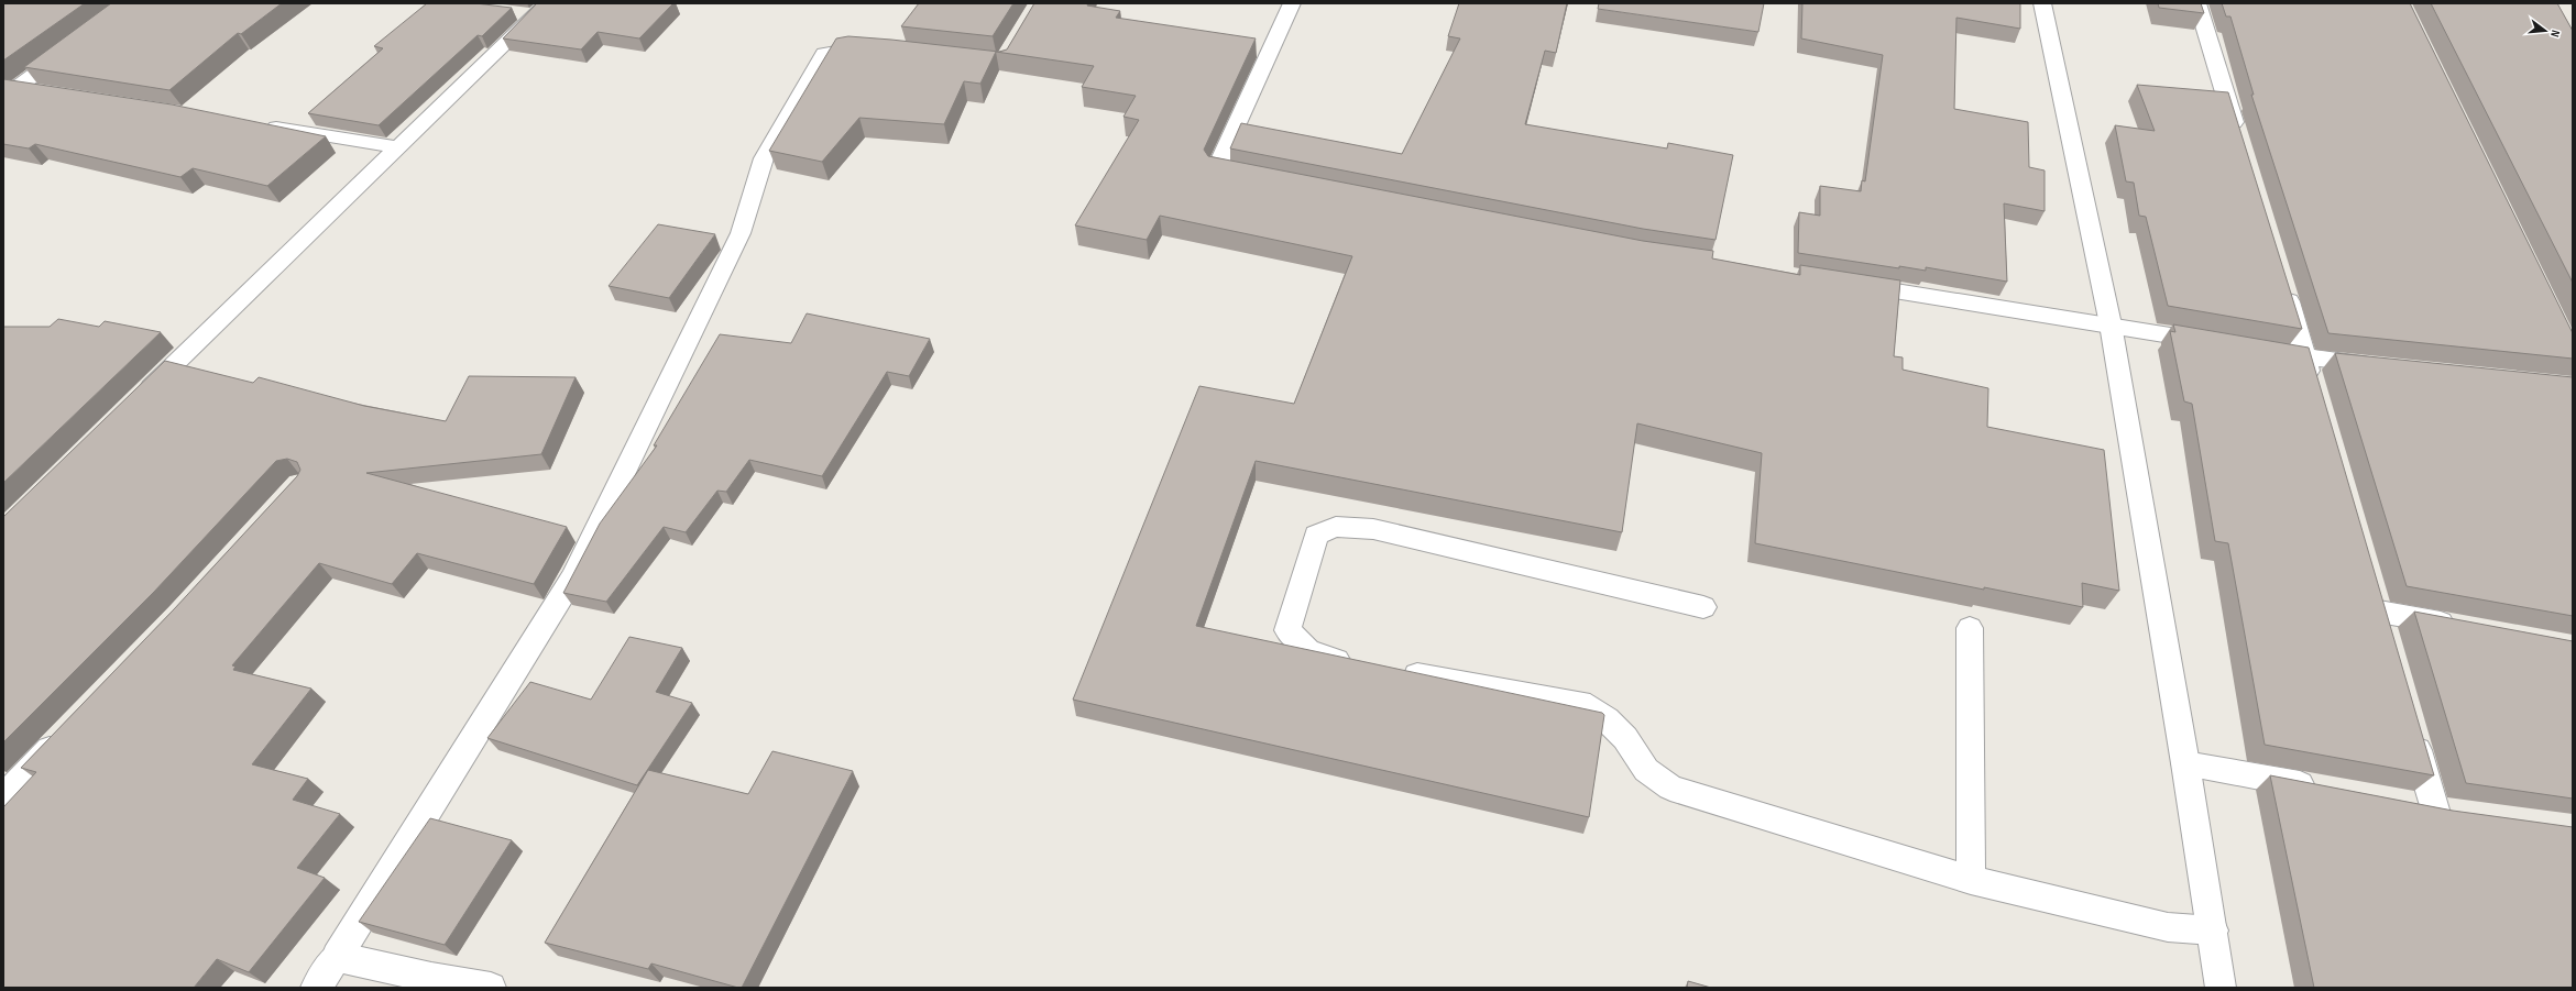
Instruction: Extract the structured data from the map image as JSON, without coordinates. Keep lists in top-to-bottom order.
{
  "north": "right"
}
